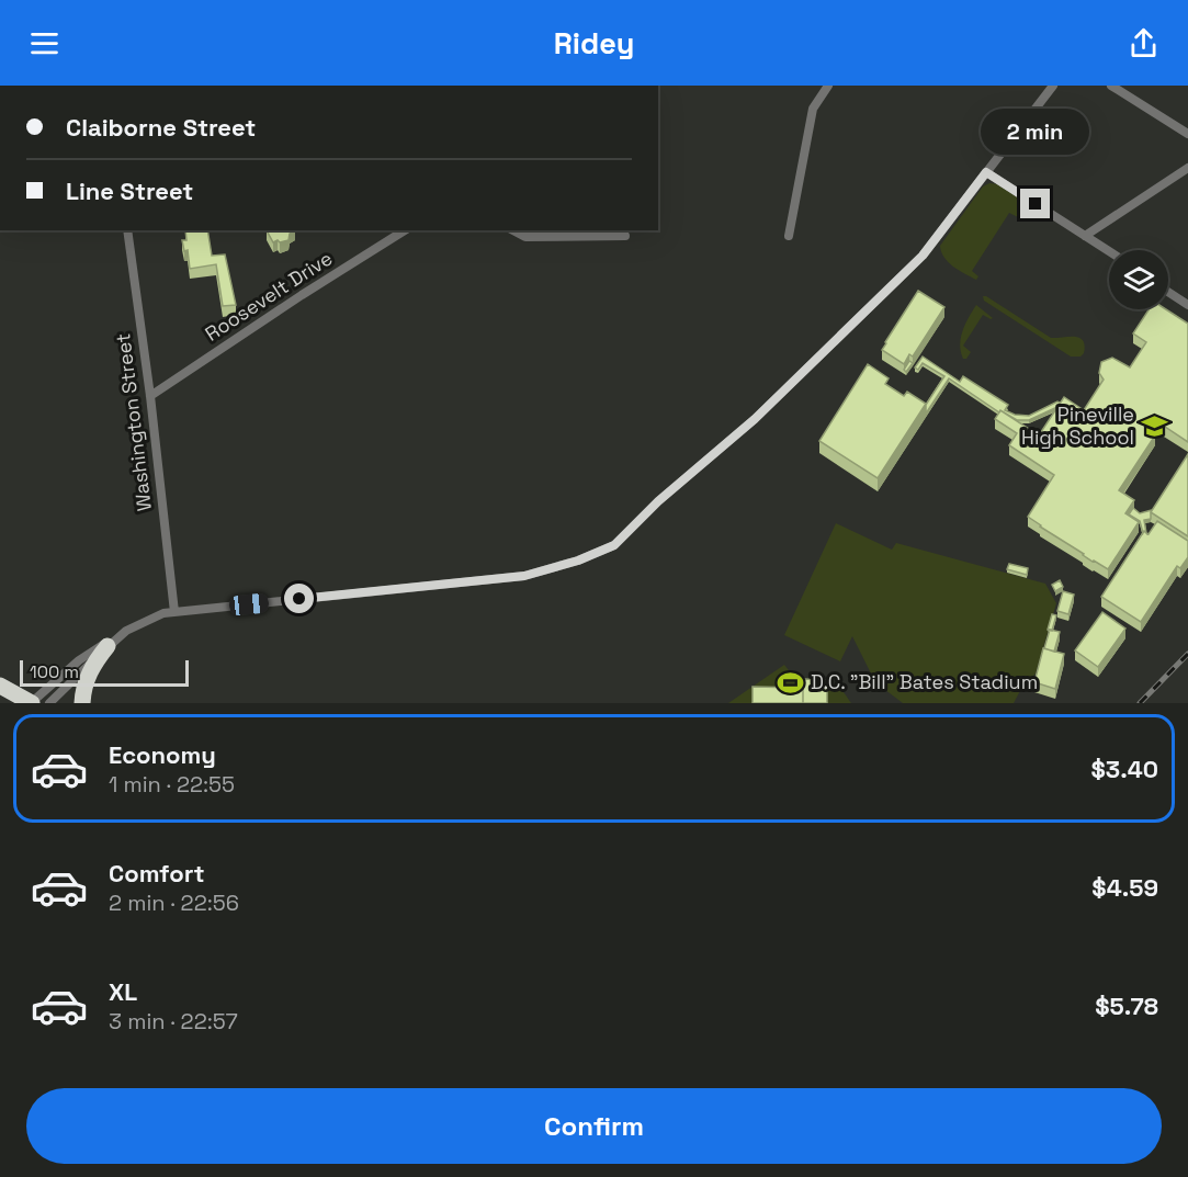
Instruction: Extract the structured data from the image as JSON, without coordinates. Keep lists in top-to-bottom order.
{
  "streets": {
    "street": ["Roosevelt Drive", "Washington Street"]
  },
  "crossings": [
    ["Roosevelt Drive", "Washington Street"]
  ],
  "places": {
    "school or university": ["Pineville High School"],
    "sports": ["D.C. \"Bill\" Bates Stadium"]
  },
  "scale_bar": "100 m",
  "page": {
    "header": "Ridey",
    "banner": ["Claiborne Street", "Line Street"],
    "bubble": "2 min",
    "scale": "100 m",
    "list": [
      {
        "name": "Economy",
        "note": "1 min · 22:55",
        "value": "$3.40"
      },
      {
        "name": "Comfort",
        "note": "2 min · 22:56",
        "value": "$4.59"
      },
      {
        "name": "XL",
        "note": "3 min · 22:57",
        "value": "$5.78"
      }
    ],
    "buttons": "Confirm"
  }
}
